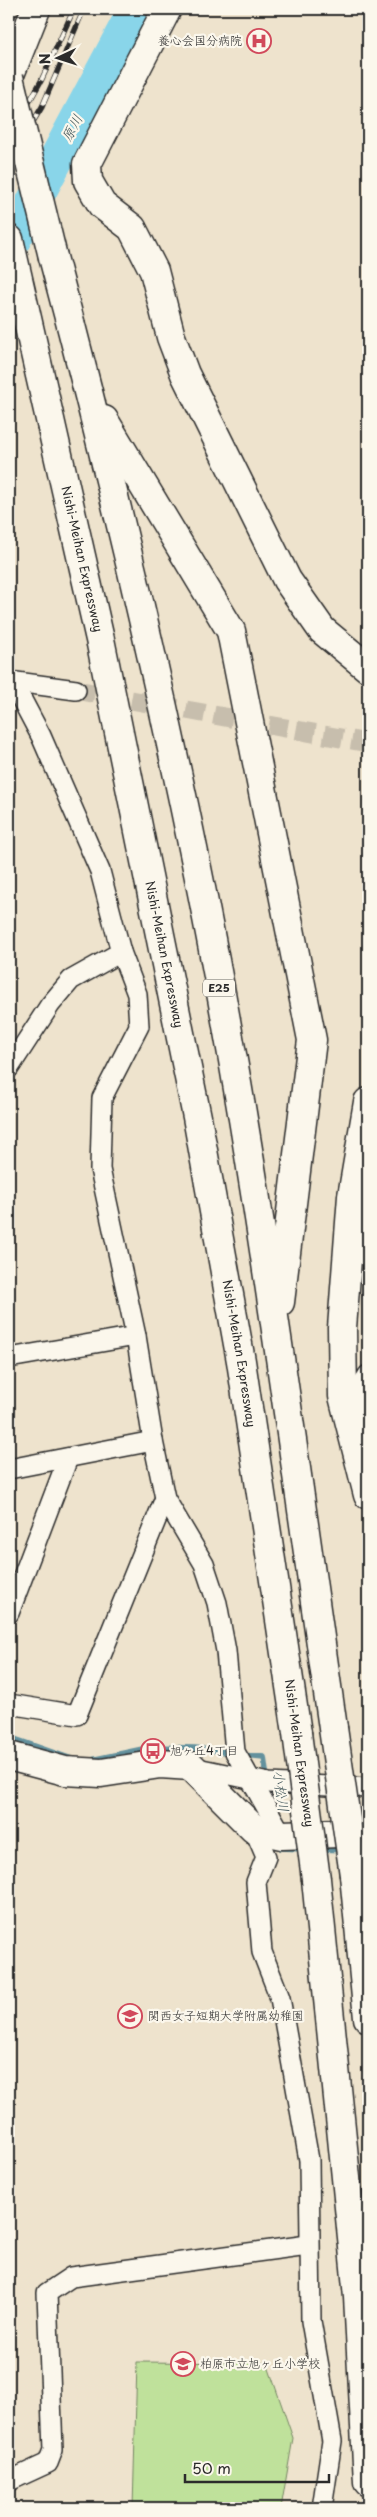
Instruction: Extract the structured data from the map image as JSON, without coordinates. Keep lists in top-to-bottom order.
{
  "streets": {
    "main road": ["Nishi-Meihan Expressway", "E25"]
  },
  "water": ["原川", "小松川"],
  "places": {
    "hospital": ["養心会国分病院"],
    "bus stop": ["旭ヶ丘4丁目"],
    "school or university": ["関西女子短期大学附属幼稚園", "柏原市立旭ヶ丘小学校"]
  },
  "scale_bar": "50 m",
  "north": "left"
}
